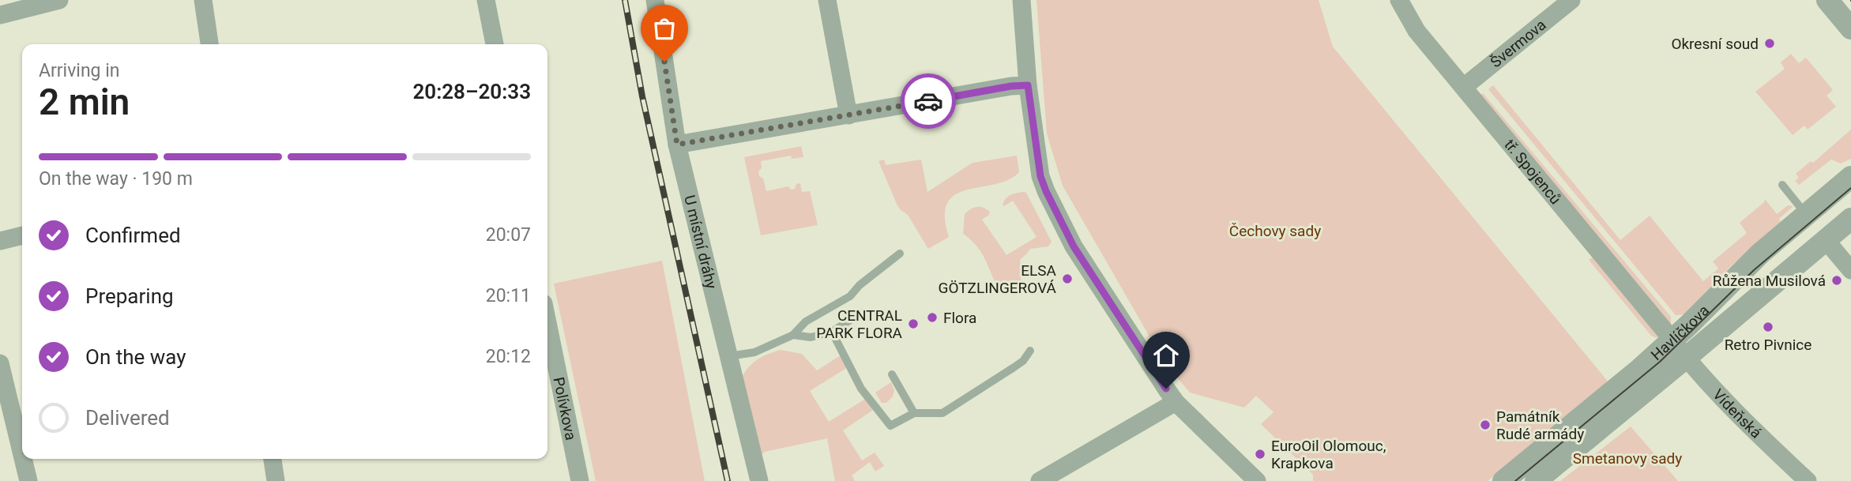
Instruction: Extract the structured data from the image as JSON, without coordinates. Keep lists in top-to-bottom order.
{
  "streets": {
    "street": [
      "Švermova",
      "tř. Spojenců",
      "U místní dráhy",
      "Havlíčkova",
      "Polívkova",
      "Vídeňská"
    ]
  },
  "crossings": [
    ["Švermova", "tř. Spojenců"],
    ["tř. Spojenců", "Havlíčkova"],
    ["tř. Spojenců", "Vídeňská"],
    ["Havlíčkova", "Vídeňská"]
  ],
  "parks": ["Čechovy sady", "Smetanovy sady"],
  "places": [
    "Okresní soud",
    "ELSA GÖTZLINGEROVÁ",
    "Růžena Musilová",
    "Flora",
    "CENTRAL PARK FLORA",
    "Retro Pivnice",
    "Památník Rudé armády",
    "EuroOil Olomouc, Krapkova"
  ],
  "page": {
    "heading": ["2 min", "Arriving in", "20:28–20:33"],
    "bar": "On the way · 190 m",
    "list": [
      ["Confirmed", "20:07"],
      ["Preparing", "20:11"],
      ["On the way", "20:12"],
      "Delivered"
    ]
  }
}
